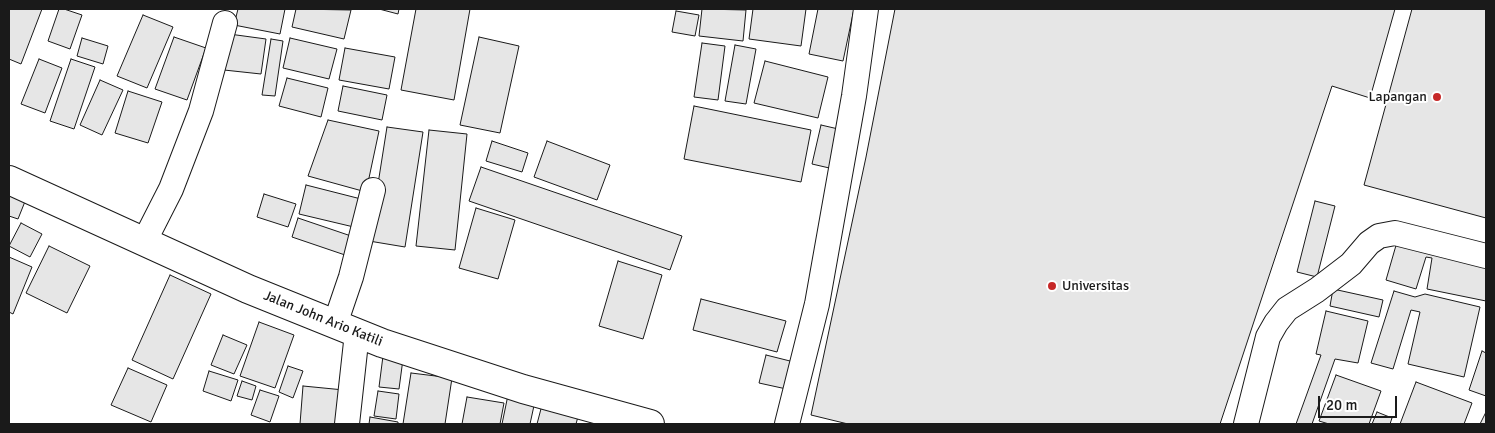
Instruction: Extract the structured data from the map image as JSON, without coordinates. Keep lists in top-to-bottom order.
{
  "streets": {
    "main road": ["Jalan John Ario Katili"]
  },
  "places": ["Lapangan", "Universitas"],
  "scale_bar": "20 m"
}
